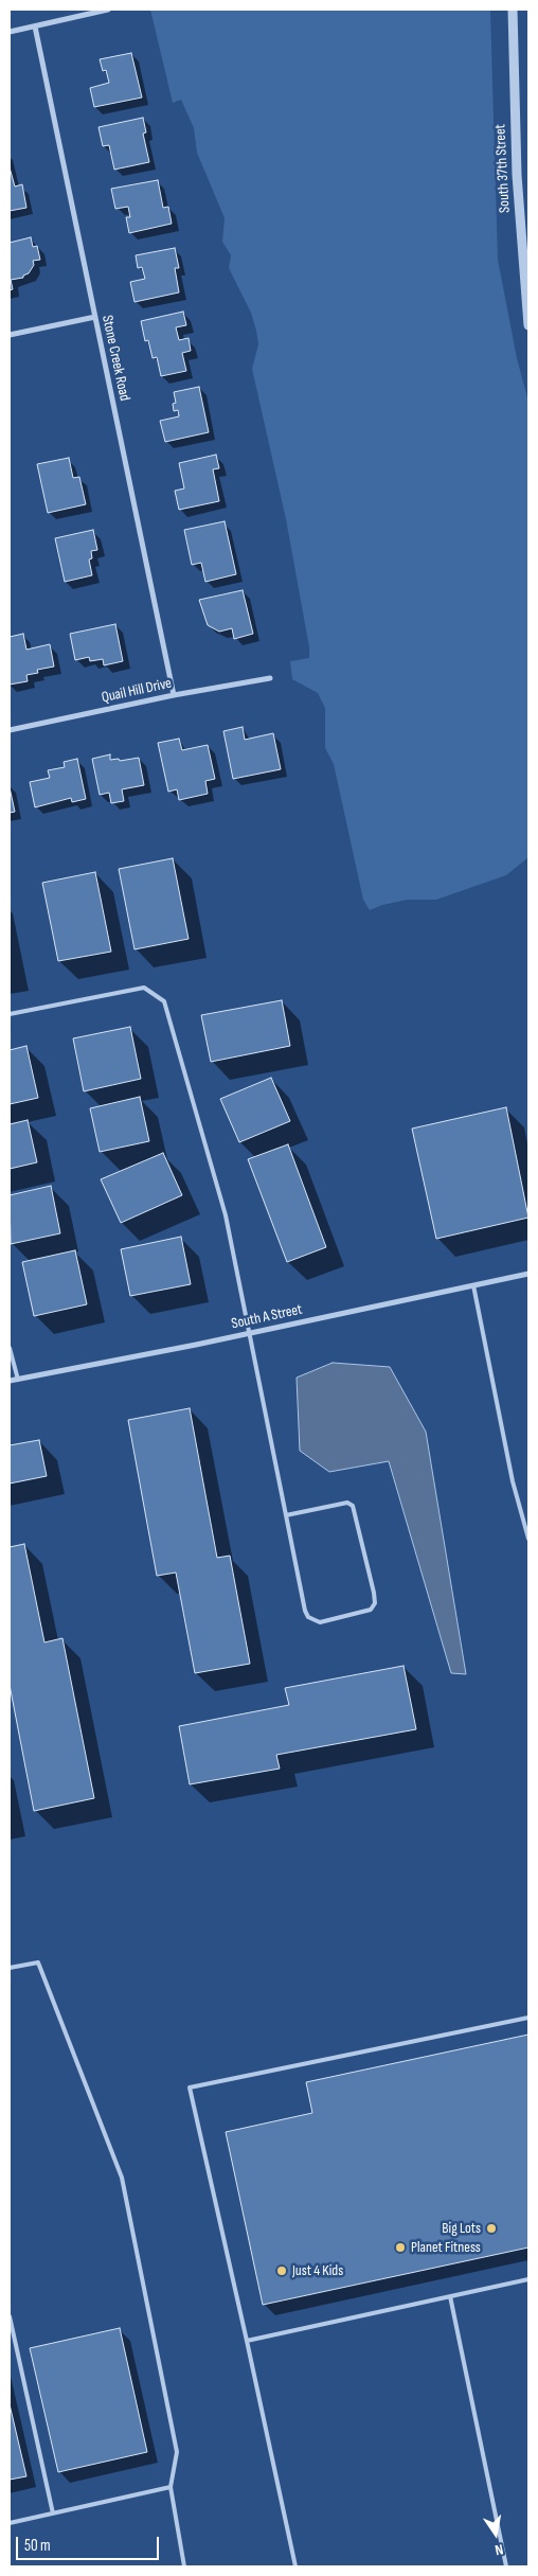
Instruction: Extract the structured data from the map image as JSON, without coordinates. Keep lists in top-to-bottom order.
{
  "streets": {
    "street": [
      "South 37th Street",
      "Stone Creek Road",
      "Quail Hill Drive",
      "South A Street"
    ]
  },
  "crossings": [
    ["Stone Creek Road", "Quail Hill Drive"]
  ],
  "places": ["Big Lots", "Planet Fitness", "Just 4 Kids"],
  "scale_bar": "50 m",
  "north": "bottom"
}
